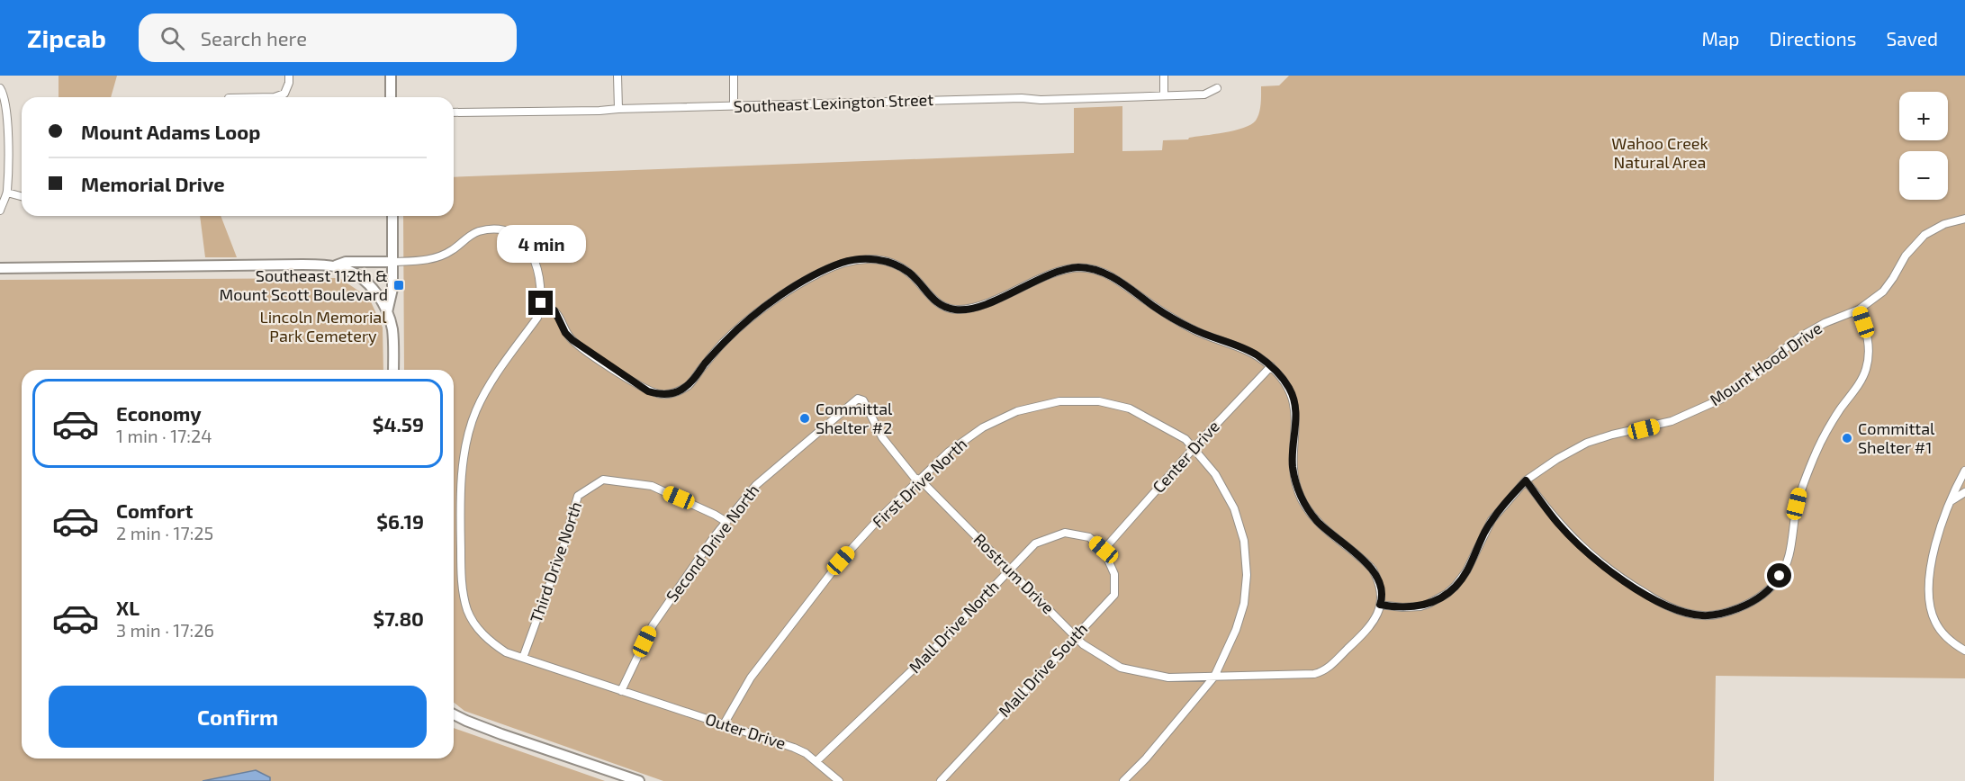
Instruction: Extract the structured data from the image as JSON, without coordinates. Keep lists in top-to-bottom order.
{
  "streets": {
    "street": [
      "Southeast Lexington Street",
      "Mount Hood Drive",
      "Center Drive",
      "First Drive North",
      "Second Drive North",
      "Third Drive North",
      "Rostrum Drive",
      "Mall Drive North",
      "Mall Drive South",
      "Outer Drive"
    ]
  },
  "crossings": [
    ["Mount Hood Drive", "Rostrum Drive"],
    ["Center Drive", "First Drive North"],
    ["Center Drive", "Mall Drive North"],
    ["Center Drive", "Mall Drive South"],
    ["First Drive North", "Rostrum Drive"],
    ["First Drive North", "Outer Drive"],
    ["Second Drive North", "Third Drive North"],
    ["Second Drive North", "Rostrum Drive"],
    ["Second Drive North", "Outer Drive"],
    ["Third Drive North", "Outer Drive"],
    ["Rostrum Drive", "Mall Drive North"],
    ["Rostrum Drive", "Mall Drive South"],
    ["Mall Drive North", "Mall Drive South"],
    ["Mall Drive North", "Outer Drive"]
  ],
  "parks": ["Wahoo Creek Natural Area", "Lincoln Memorial Park Cemetery"],
  "places": {
    "transit": ["Southeast 112th & Mount Scott Boulevard"],
    "other": ["Committal Shelter #2", "Committal Shelter #1"]
  },
  "page": {
    "header": "Zipcab",
    "search": "Search here",
    "nav": ["Map", "Directions", "Saved"],
    "map_buttons": ["+", "−"],
    "banner": ["Mount Adams Loop", "Memorial Drive"],
    "bubble": "4 min",
    "list": [
      {
        "name": "Economy",
        "note": "1 min · 17:24",
        "value": "$4.59"
      },
      {
        "name": "Comfort",
        "note": "2 min · 17:25",
        "value": "$6.19"
      },
      {
        "name": "XL",
        "note": "3 min · 17:26",
        "value": "$7.80"
      }
    ],
    "buttons": "Confirm"
  }
}
